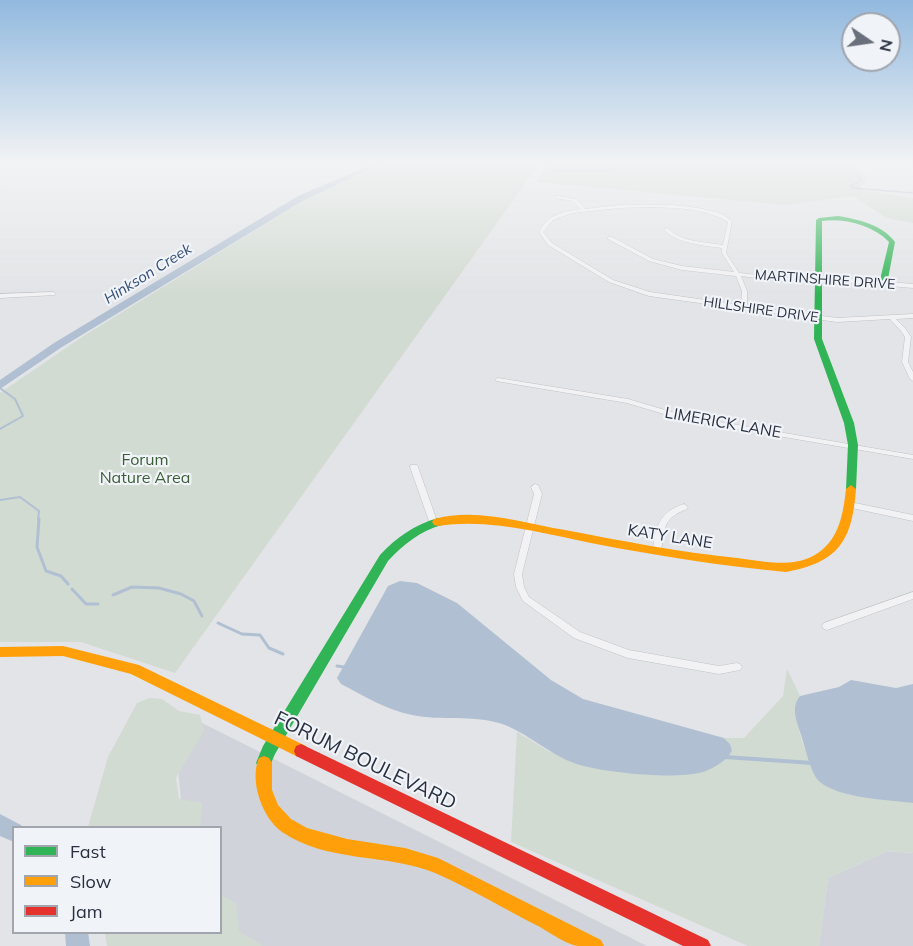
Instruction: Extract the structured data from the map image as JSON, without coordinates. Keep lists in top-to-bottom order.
{
  "streets": {
    "street": [
      "MARTINSHIRE DRIVE",
      "HILLSHIRE DRIVE",
      "LIMERICK LANE",
      "KATY LANE",
      "FORUM BOULEVARD"
    ]
  },
  "crossings": [
    ["MARTINSHIRE DRIVE", "KATY LANE"],
    ["HILLSHIRE DRIVE", "KATY LANE"],
    ["LIMERICK LANE", "KATY LANE"],
    ["KATY LANE", "FORUM BOULEVARD"]
  ],
  "water": ["Hinkson Creek"],
  "parks": ["Forum Nature Area"],
  "legend": ["Fast", "Slow", "Jam"],
  "north": "right"
}
